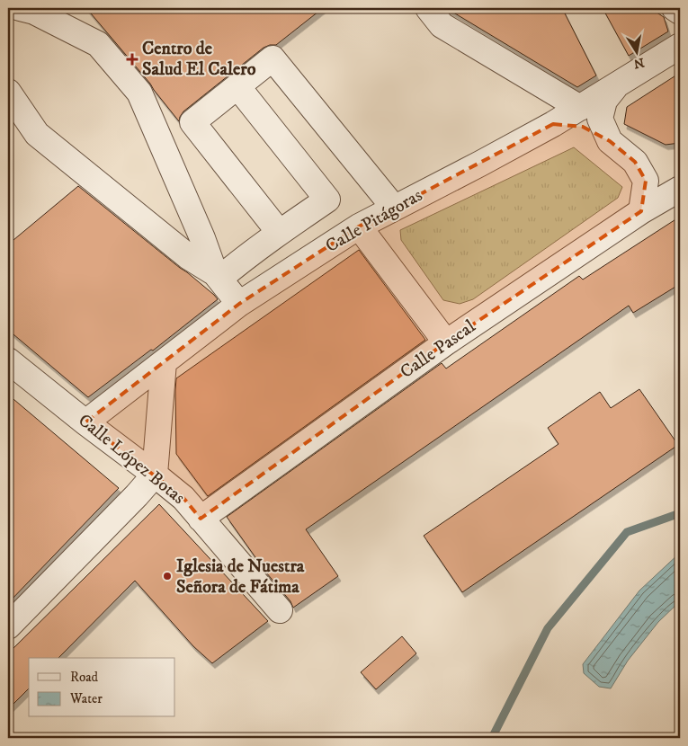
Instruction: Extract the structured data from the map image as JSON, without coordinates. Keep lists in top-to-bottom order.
{
  "streets": {
    "street": ["Calle Pitágoras", "Calle Pascal", "Calle López Botas"]
  },
  "crossings": [
    ["Calle Pitágoras", "Calle López Botas"],
    ["Calle Pascal", "Calle López Botas"]
  ],
  "places": {
    "health": ["Centro de Salud El Calero"],
    "other": ["Iglesia de Nuestra Señora de Fátima"]
  },
  "legend": ["Road", "Water"],
  "north": "bottom"
}
